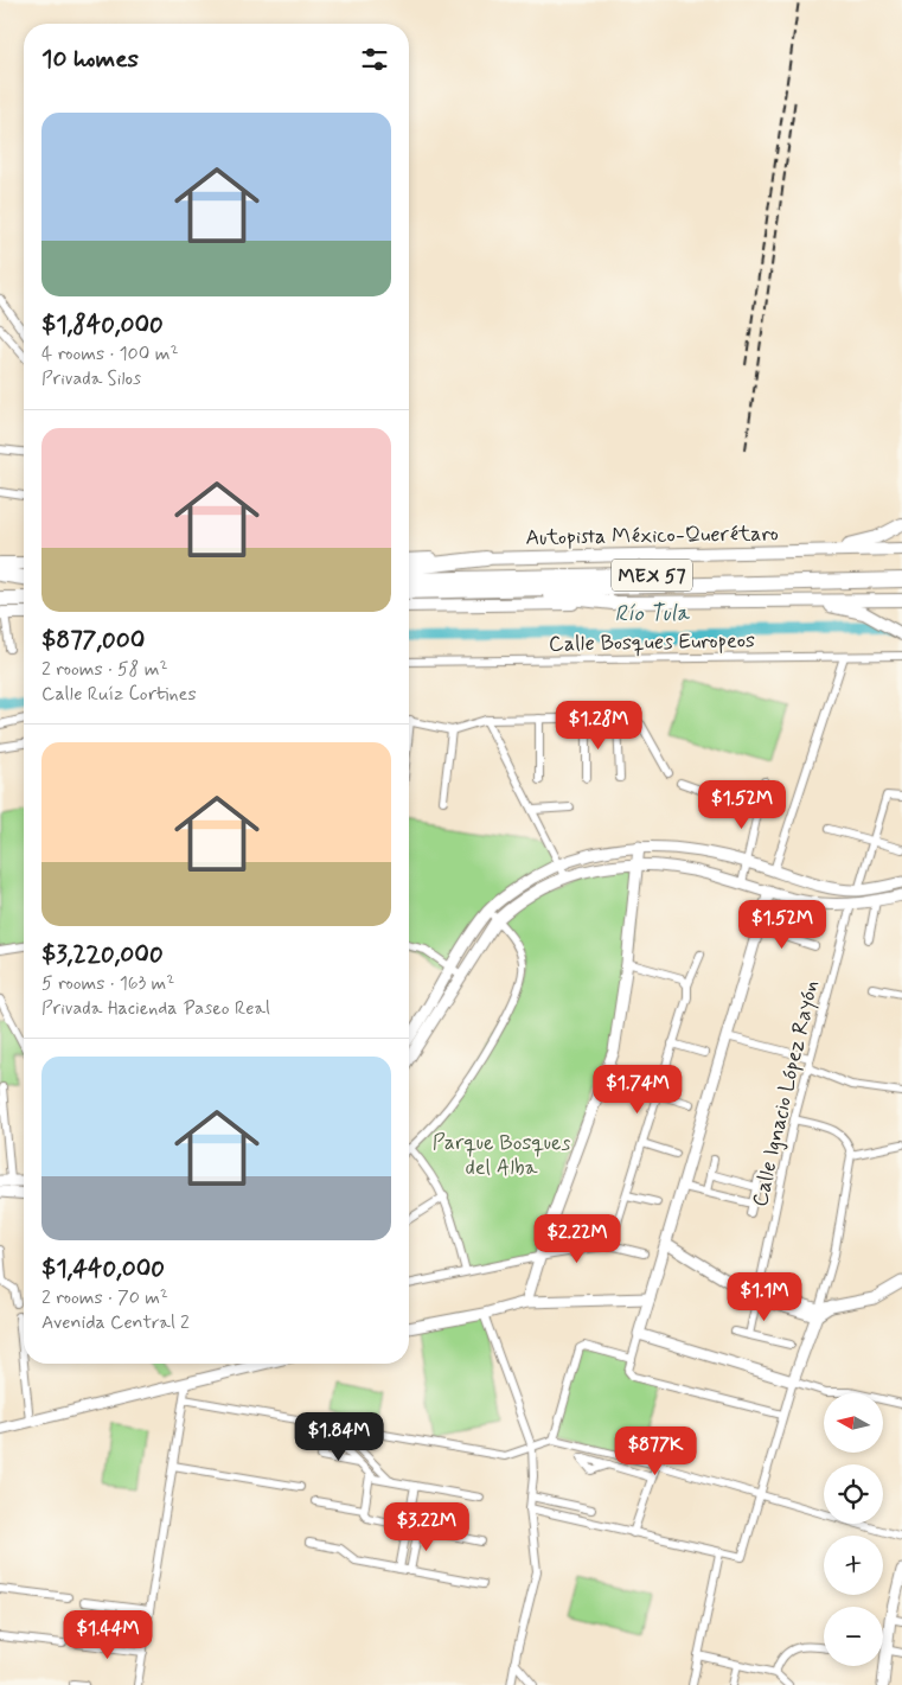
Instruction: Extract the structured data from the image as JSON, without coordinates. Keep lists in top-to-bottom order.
{
  "streets": {
    "highway": ["MEX 57"],
    "main road": ["Autopista México-Querétaro"],
    "street": ["Calle Bosques Europeos", "Calle Ignacio López Rayón"]
  },
  "water": ["Río Tula"],
  "parks": ["Parque Bosques del Alba"],
  "north": "left",
  "page": {
    "heading": "10 homes",
    "list": [
      {
        "name": "$1,840,000",
        "note": "4 rooms · 100 m² · Privada Silos"
      },
      {
        "name": "$877,000",
        "note": "2 rooms · 58 m² · Calle Ruíz Cortines"
      },
      {
        "name": "$3,220,000",
        "note": "5 rooms · 163 m² · Privada Hacienda Paseo Real"
      },
      {
        "name": "$1,440,000",
        "note": "2 rooms · 70 m² · Avenida Central 2"
      }
    ],
    "price": [
      "$1.28M",
      "$1.52M",
      "$1.52M",
      "$1.74M",
      "$2.22M",
      "$1.1M",
      "$1.84M",
      "$877K",
      "$3.22M",
      "$1.44M"
    ],
    "map_buttons": ["+", "−"]
  }
}
